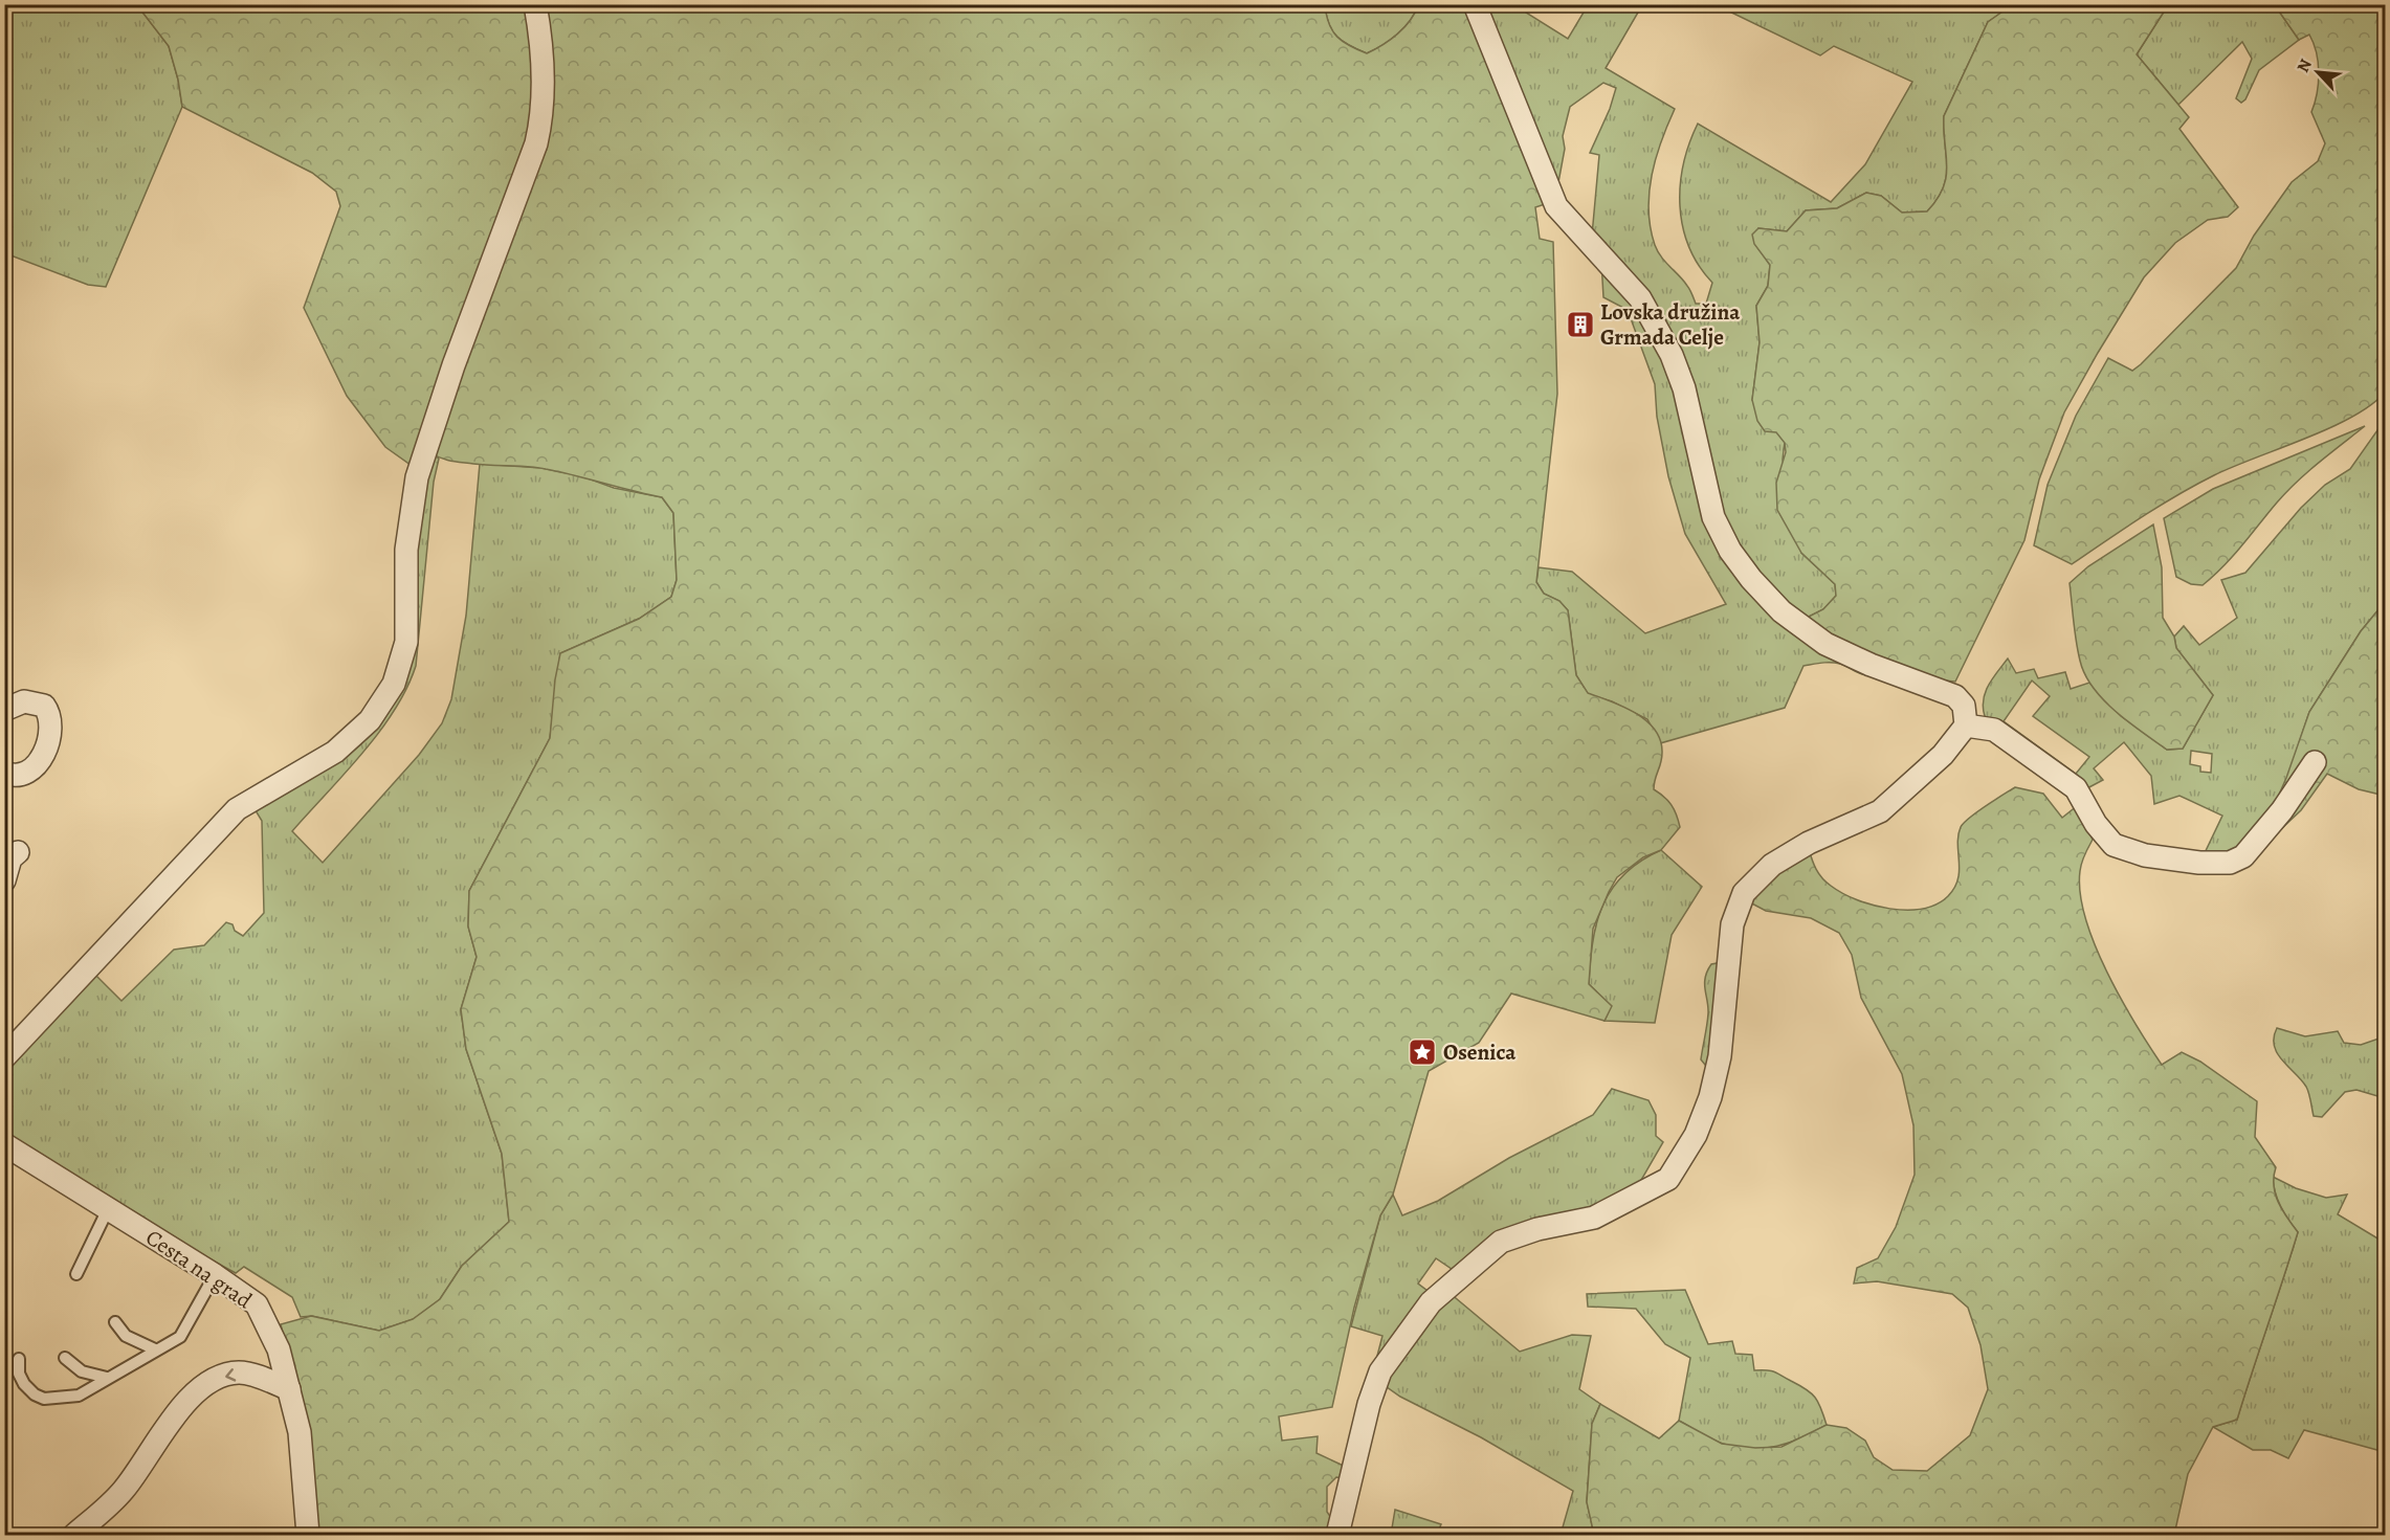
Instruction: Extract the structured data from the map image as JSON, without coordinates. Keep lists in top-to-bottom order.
{
  "streets": {
    "street": ["Cesta na grad"]
  },
  "places": {
    "building": ["Lovska družina Grmada Celje"],
    "place": ["Osenica"]
  },
  "north": "top left"
}
